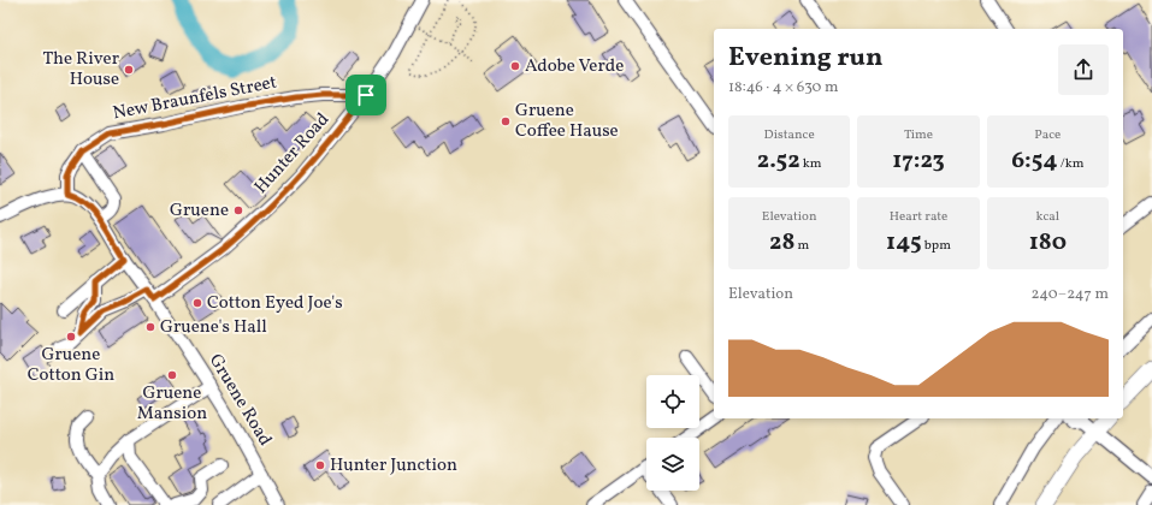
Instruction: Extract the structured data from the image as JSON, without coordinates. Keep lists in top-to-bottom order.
{
  "streets": {
    "street": ["New Braunfels Street", "Hunter Road", "Gruene Road"]
  },
  "crossings": [
    ["New Braunfels Street", "Hunter Road"],
    ["New Braunfels Street", "Gruene Road"],
    ["Hunter Road", "Gruene Road"]
  ],
  "places": [
    "Adobe Verde",
    "The River House",
    "Gruene Coffee Hause",
    "Gruene",
    "Cotton Eyed Joe's",
    "Gruene's Hall",
    "Gruene Cotton Gin",
    "Gruene Mansion",
    "Hunter Junction"
  ],
  "page": {
    "heading": ["Evening run", "18:46 · 4 × 630 m"],
    "stats": [
      ["Distance", "2.52 km"],
      ["Time", "17:23"],
      ["Pace", "6:54 /km"],
      ["Elevation", "28 m"],
      ["Heart rate", "145 bpm"],
      ["kcal", "180"]
    ],
    "chart": ["Elevation", "240–247 m"]
  }
}
